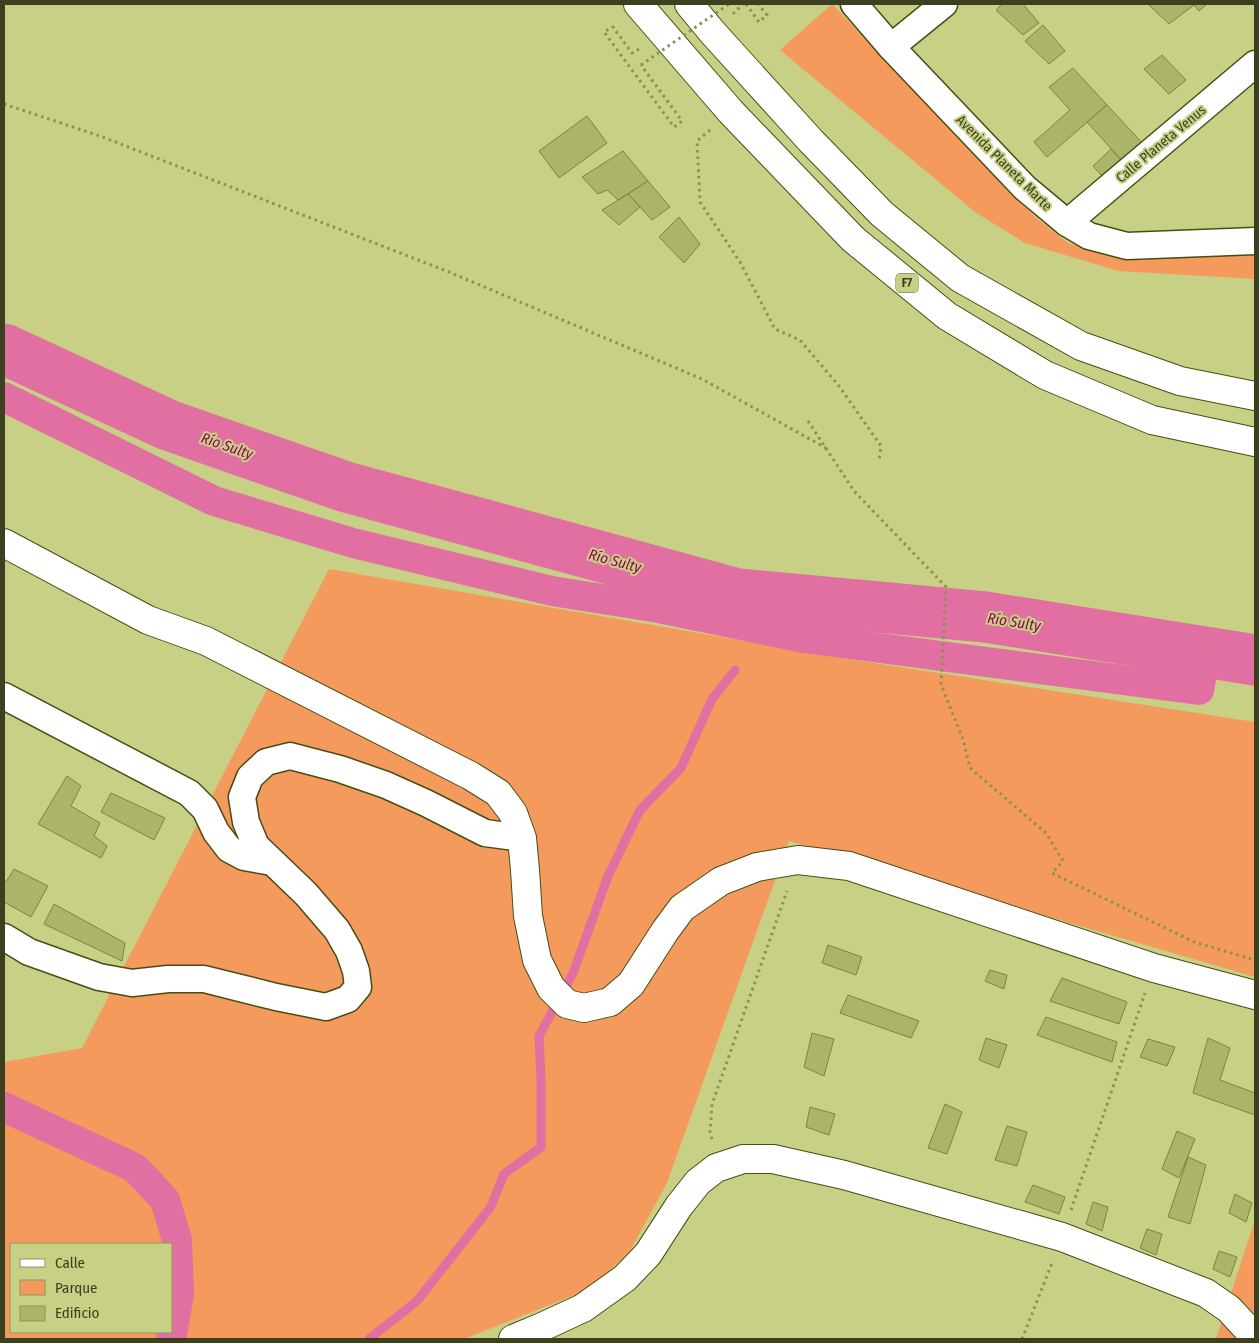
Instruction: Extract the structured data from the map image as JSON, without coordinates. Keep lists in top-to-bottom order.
{
  "streets": {
    "main road": ["F7"],
    "street": ["Calle Planeta Venus", "Avenida Planeta Marte"]
  },
  "crossings": [
    ["Calle Planeta Venus", "Avenida Planeta Marte"]
  ],
  "water": ["Río Sulty"],
  "legend": ["Calle", "Parque", "Edificio"]
}
